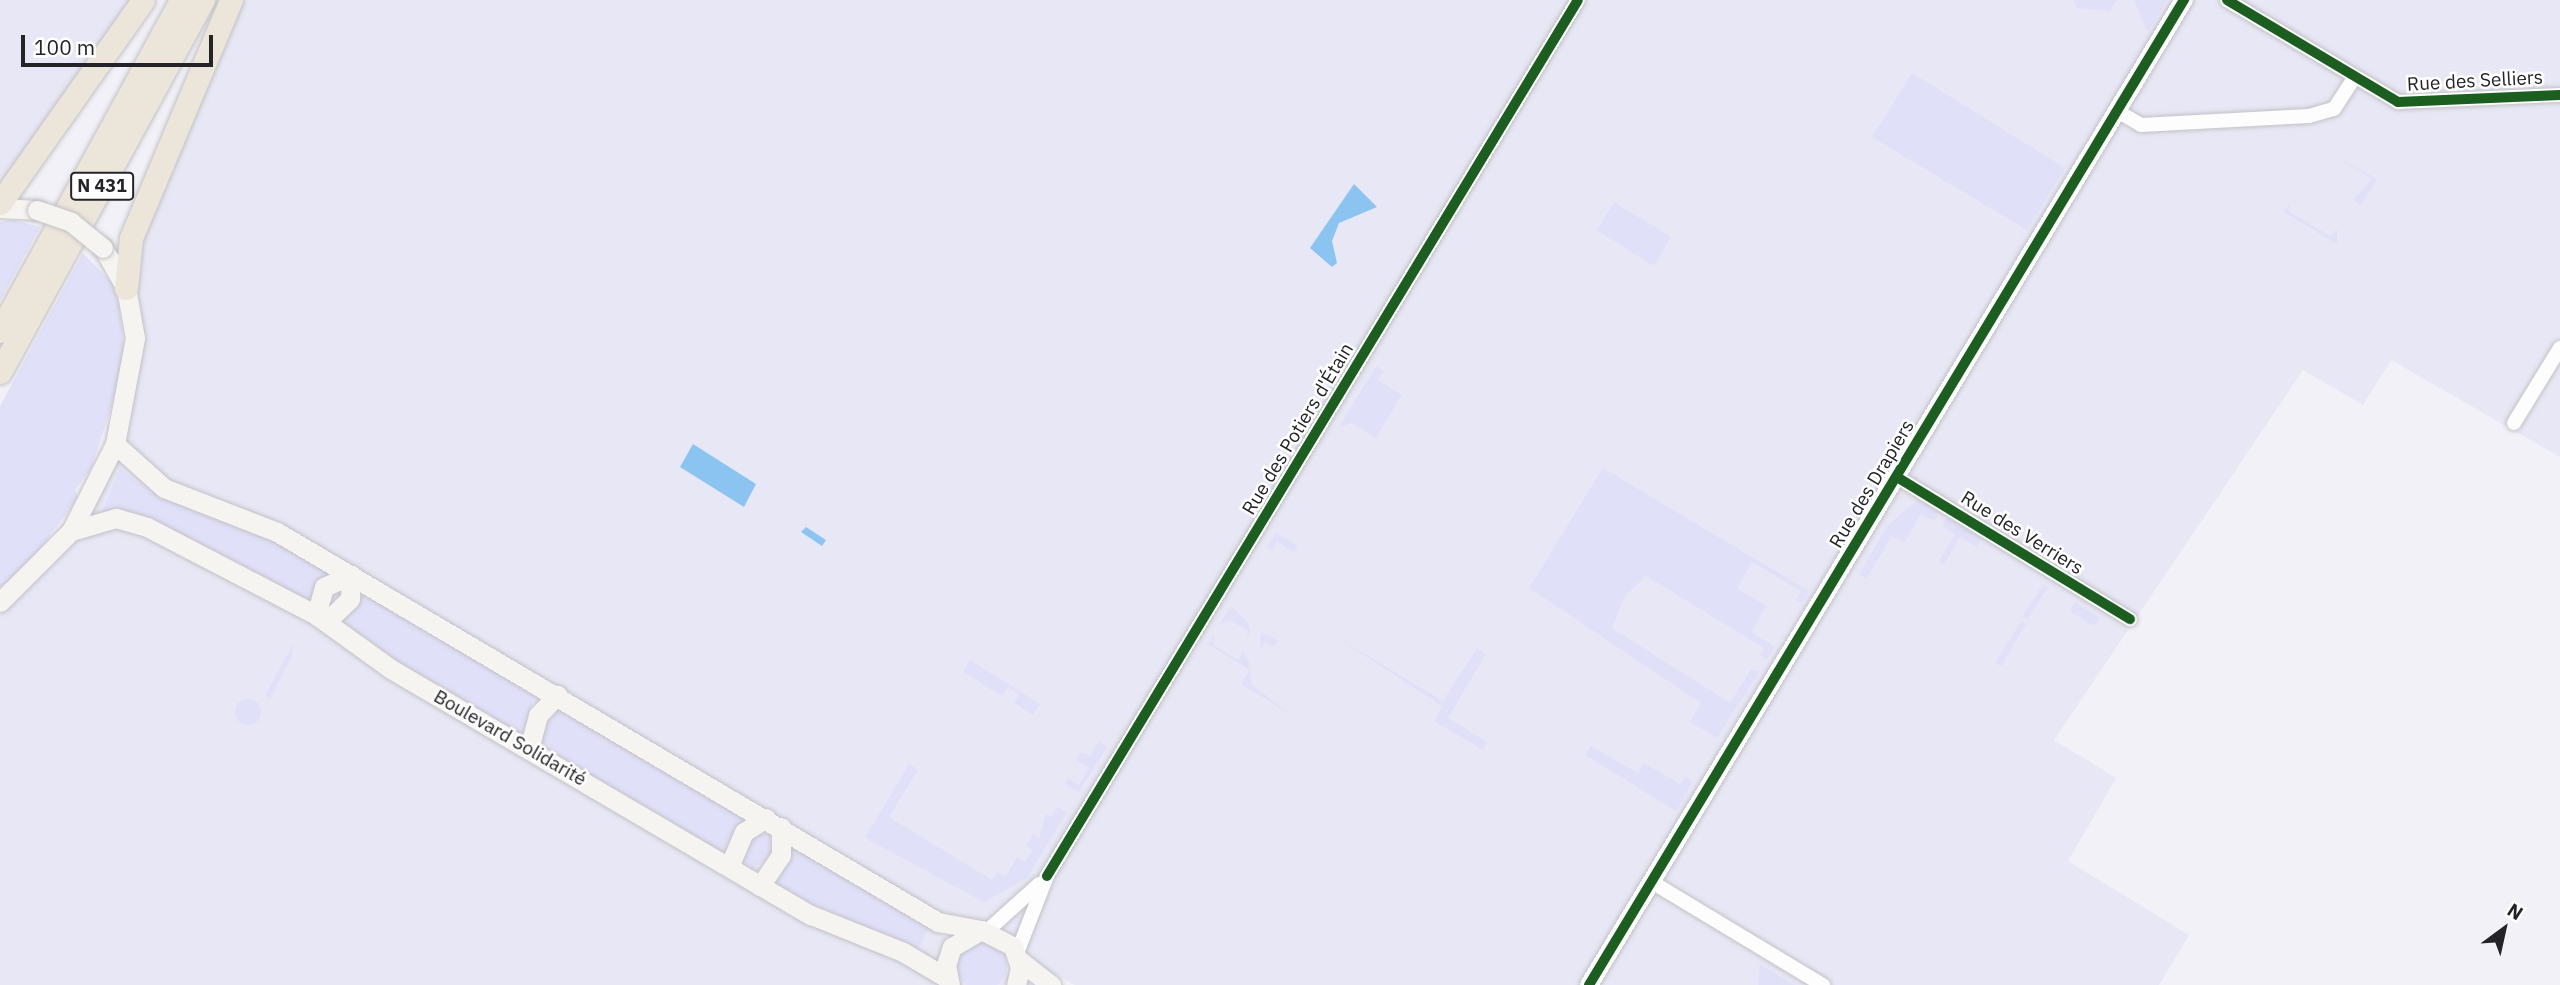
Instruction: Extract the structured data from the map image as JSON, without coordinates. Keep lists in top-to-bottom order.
{
  "streets": {
    "highway": ["N 431"],
    "main road": ["Boulevard Solidarité"],
    "street": [
      "Rue des Selliers",
      "Rue des Potiers d'Étain",
      "Rue des Drapiers",
      "Rue des Verriers"
    ]
  },
  "crossings": [
    ["Rue des Drapiers", "Rue des Verriers"]
  ],
  "scale_bar": "100 m",
  "north": "top right"
}
